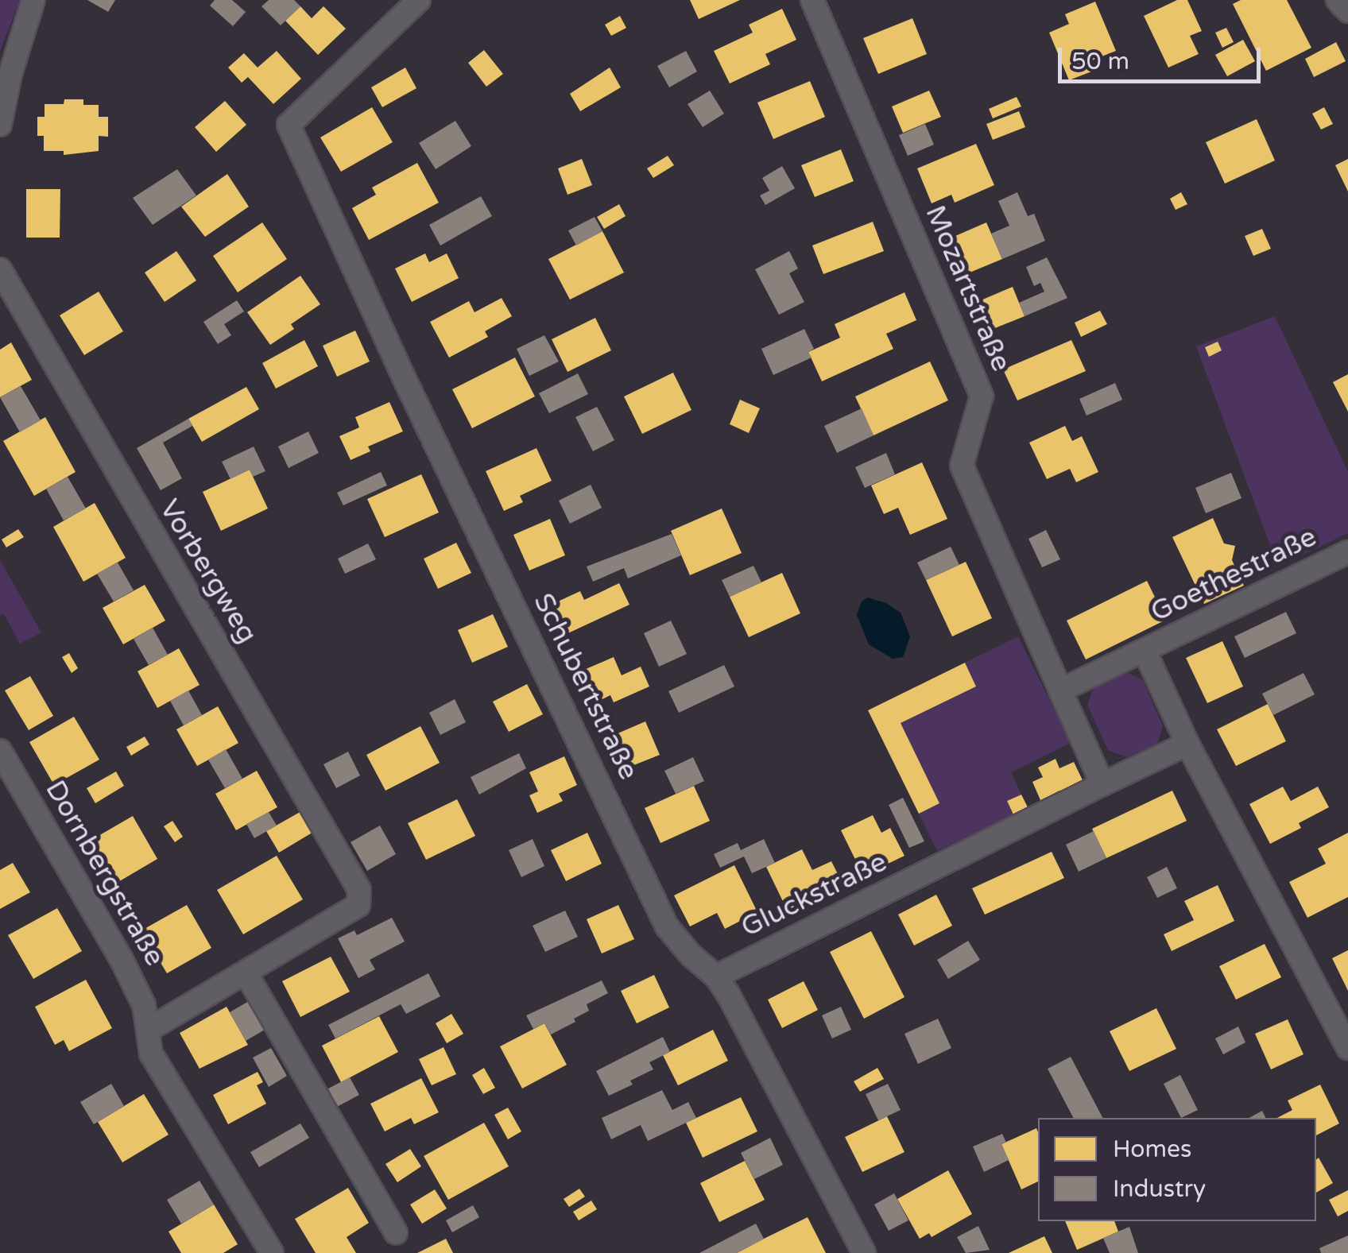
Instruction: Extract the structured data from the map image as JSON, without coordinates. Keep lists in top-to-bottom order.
{
  "streets": {
    "street": [
      "Mozartstraße",
      "Vorbergweg",
      "Goethestraße",
      "Schubertstraße",
      "Dornbergstraße",
      "Gluckstraße"
    ]
  },
  "crossings": [
    ["Mozartstraße", "Goethestraße"],
    ["Mozartstraße", "Gluckstraße"],
    ["Schubertstraße", "Gluckstraße"]
  ],
  "legend": ["Homes", "Industry"],
  "scale_bar": "50 m"
}
